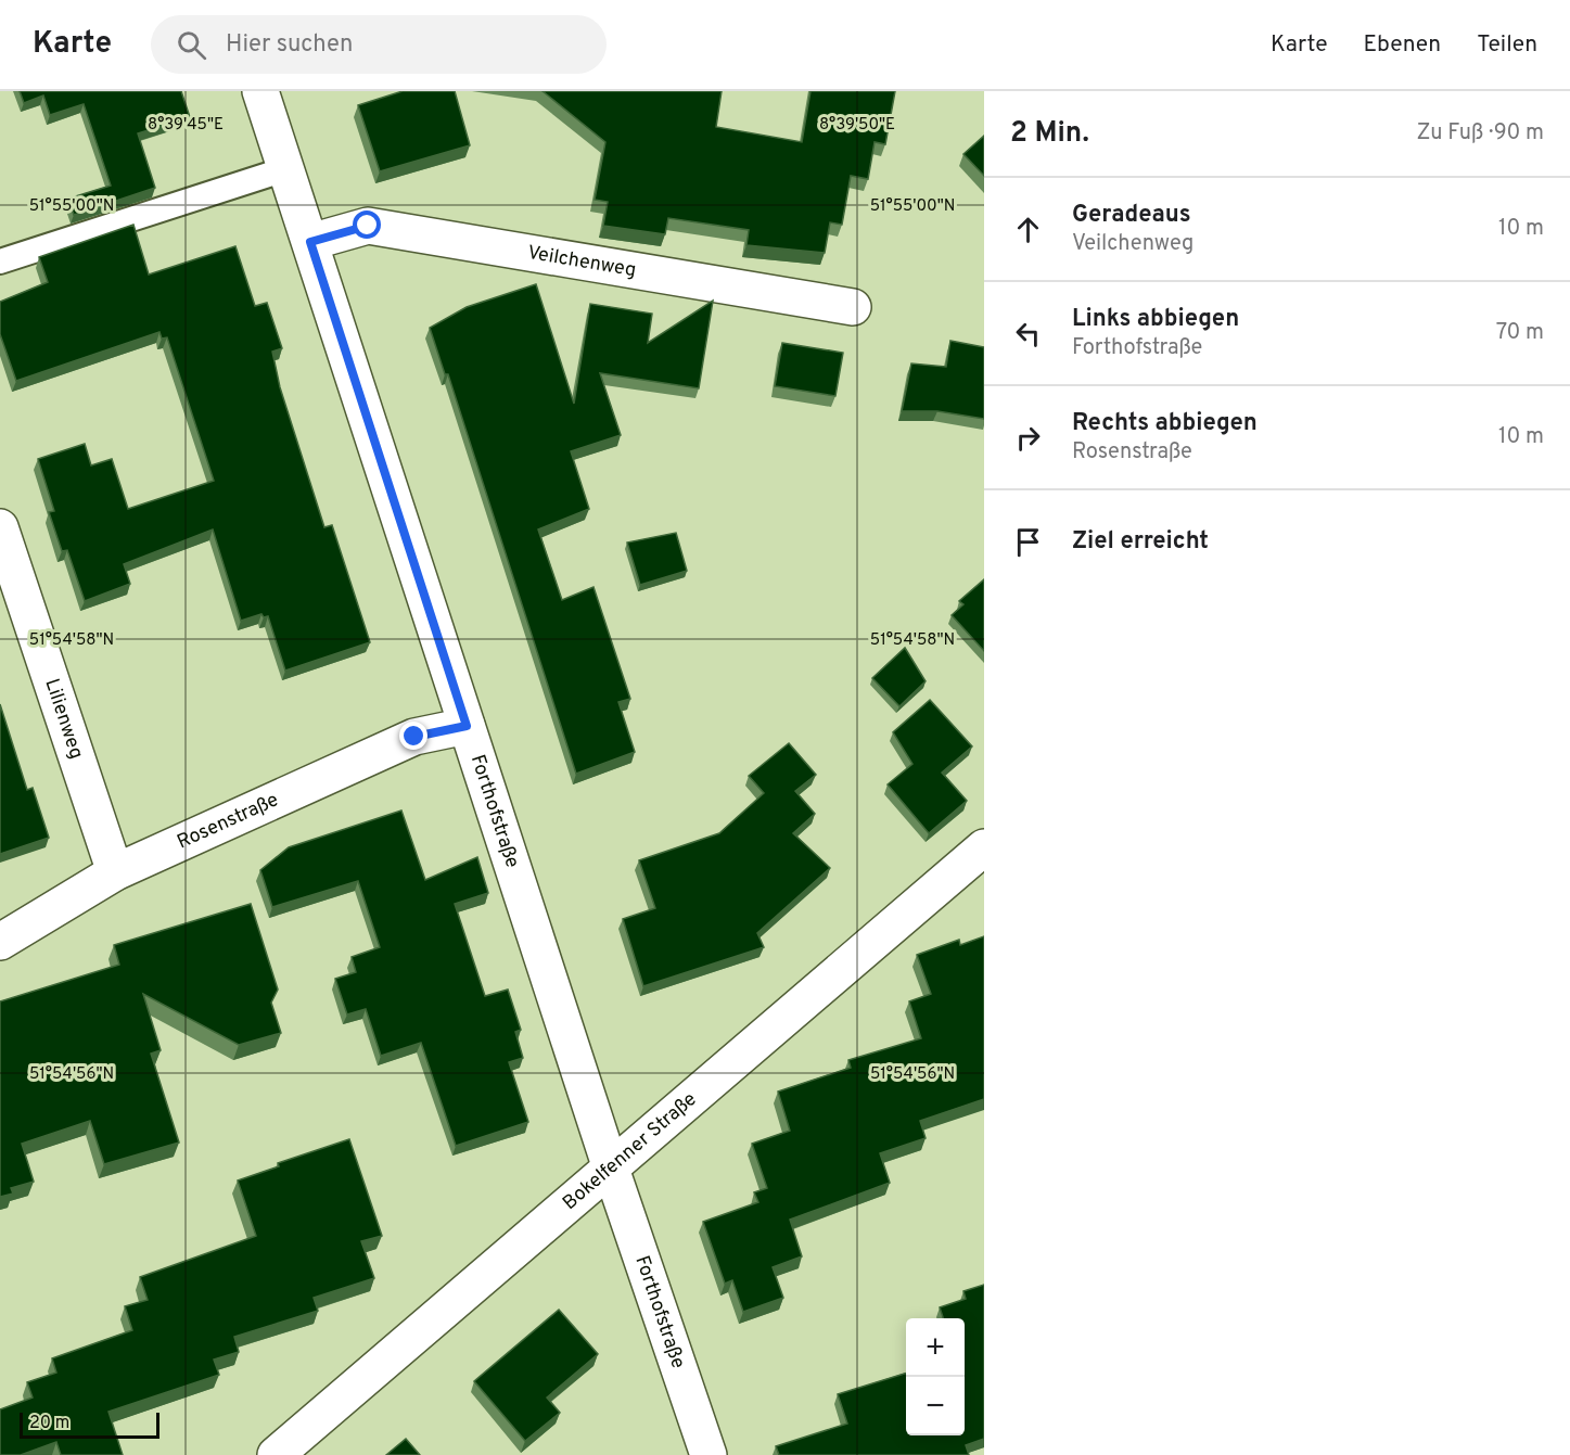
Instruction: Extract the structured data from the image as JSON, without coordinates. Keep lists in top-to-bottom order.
{
  "streets": {
    "street": [
      "Veilchenweg",
      "Lilienweg",
      "Forthofstraße",
      "Rosenstraße",
      "Bokelfenner Straße"
    ]
  },
  "crossings": [
    ["Veilchenweg", "Forthofstraße"],
    ["Lilienweg", "Rosenstraße"],
    ["Forthofstraße", "Rosenstraße"],
    ["Forthofstraße", "Bokelfenner Straße"]
  ],
  "scale_bar": "20 m",
  "page": {
    "header": "Karte",
    "search": "Hier suchen",
    "nav": ["Karte", "Ebenen", "Teilen"],
    "heading": ["2 Min.", "Zu Fuß · 90 m"],
    "list": [
      ["Geradeaus", "Veilchenweg", "10 m"],
      ["Links abbiegen", "Forthofstraße", "70 m"],
      ["Rechts abbiegen", "Rosenstraße", "10 m"],
      "Ziel erreicht"
    ],
    "map_buttons": ["+", "−"],
    "scale": "20 m"
  },
  "coordinates": [
    "8°39'45\"E",
    "8°39'50\"E",
    "51°55'00\"N",
    "51°54'58\"N",
    "51°54'56\"N"
  ]
}
